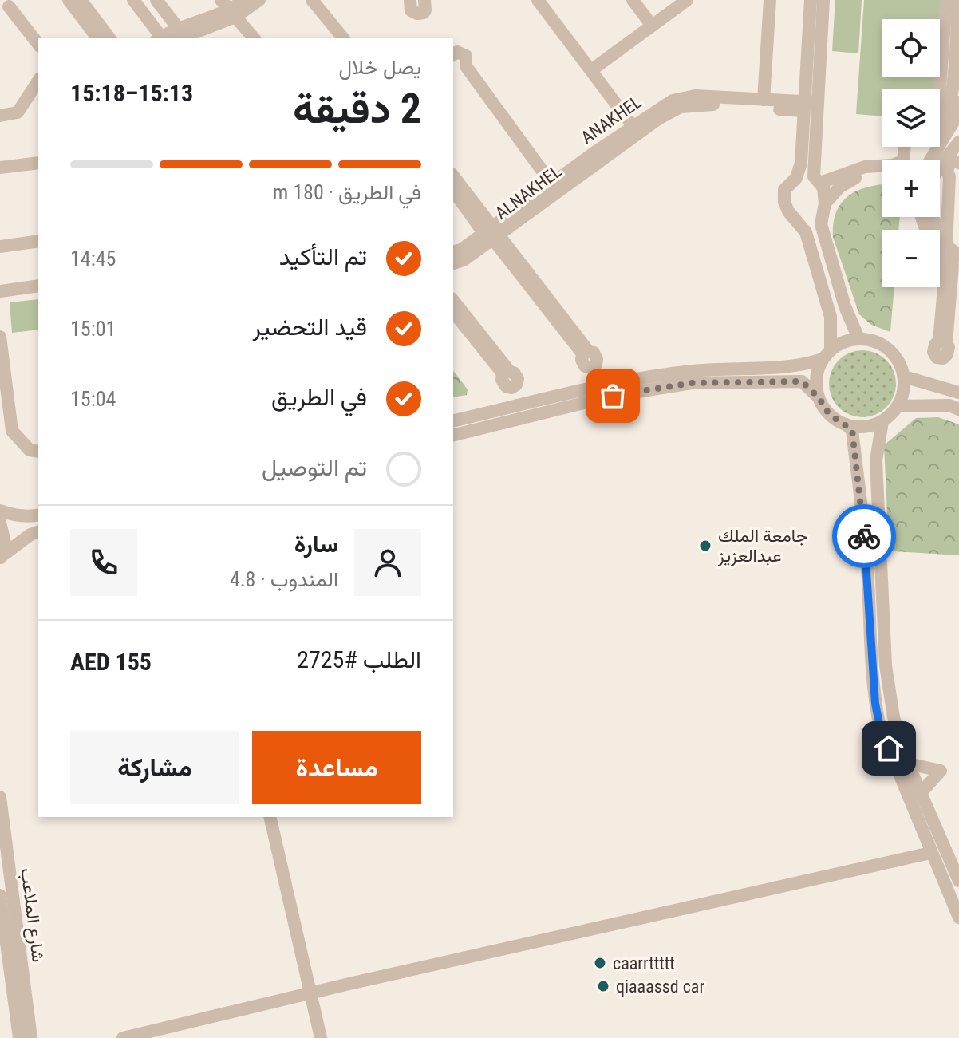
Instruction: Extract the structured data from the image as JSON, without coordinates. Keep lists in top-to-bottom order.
{
  "streets": {
    "street": ["ANAKHEL", "ALNAKHEL", "شارع الملاعب"]
  },
  "crossings": [
    ["ANAKHEL", "ALNAKHEL"]
  ],
  "places": ["جامعة الملك عبدالعزيز", "caarrttttt", "qiaaassd car"],
  "page": {
    "map_buttons": ["+", "−"],
    "heading": ["2 دقيقة", "يصل خلال", "15:13–15:18"],
    "panel": [
      "سارة",
      "المندوب · 4.8",
      "الطلب #2725",
      "AED 155"
    ],
    "bar": "في الطريق · 180 m",
    "list": [
      ["تم التأكيد", "14:45"],
      ["قيد التحضير", "15:01"],
      ["في الطريق", "15:04"],
      "تم التوصيل"
    ],
    "buttons": ["مساعدة", "مشاركة"]
  }
}
